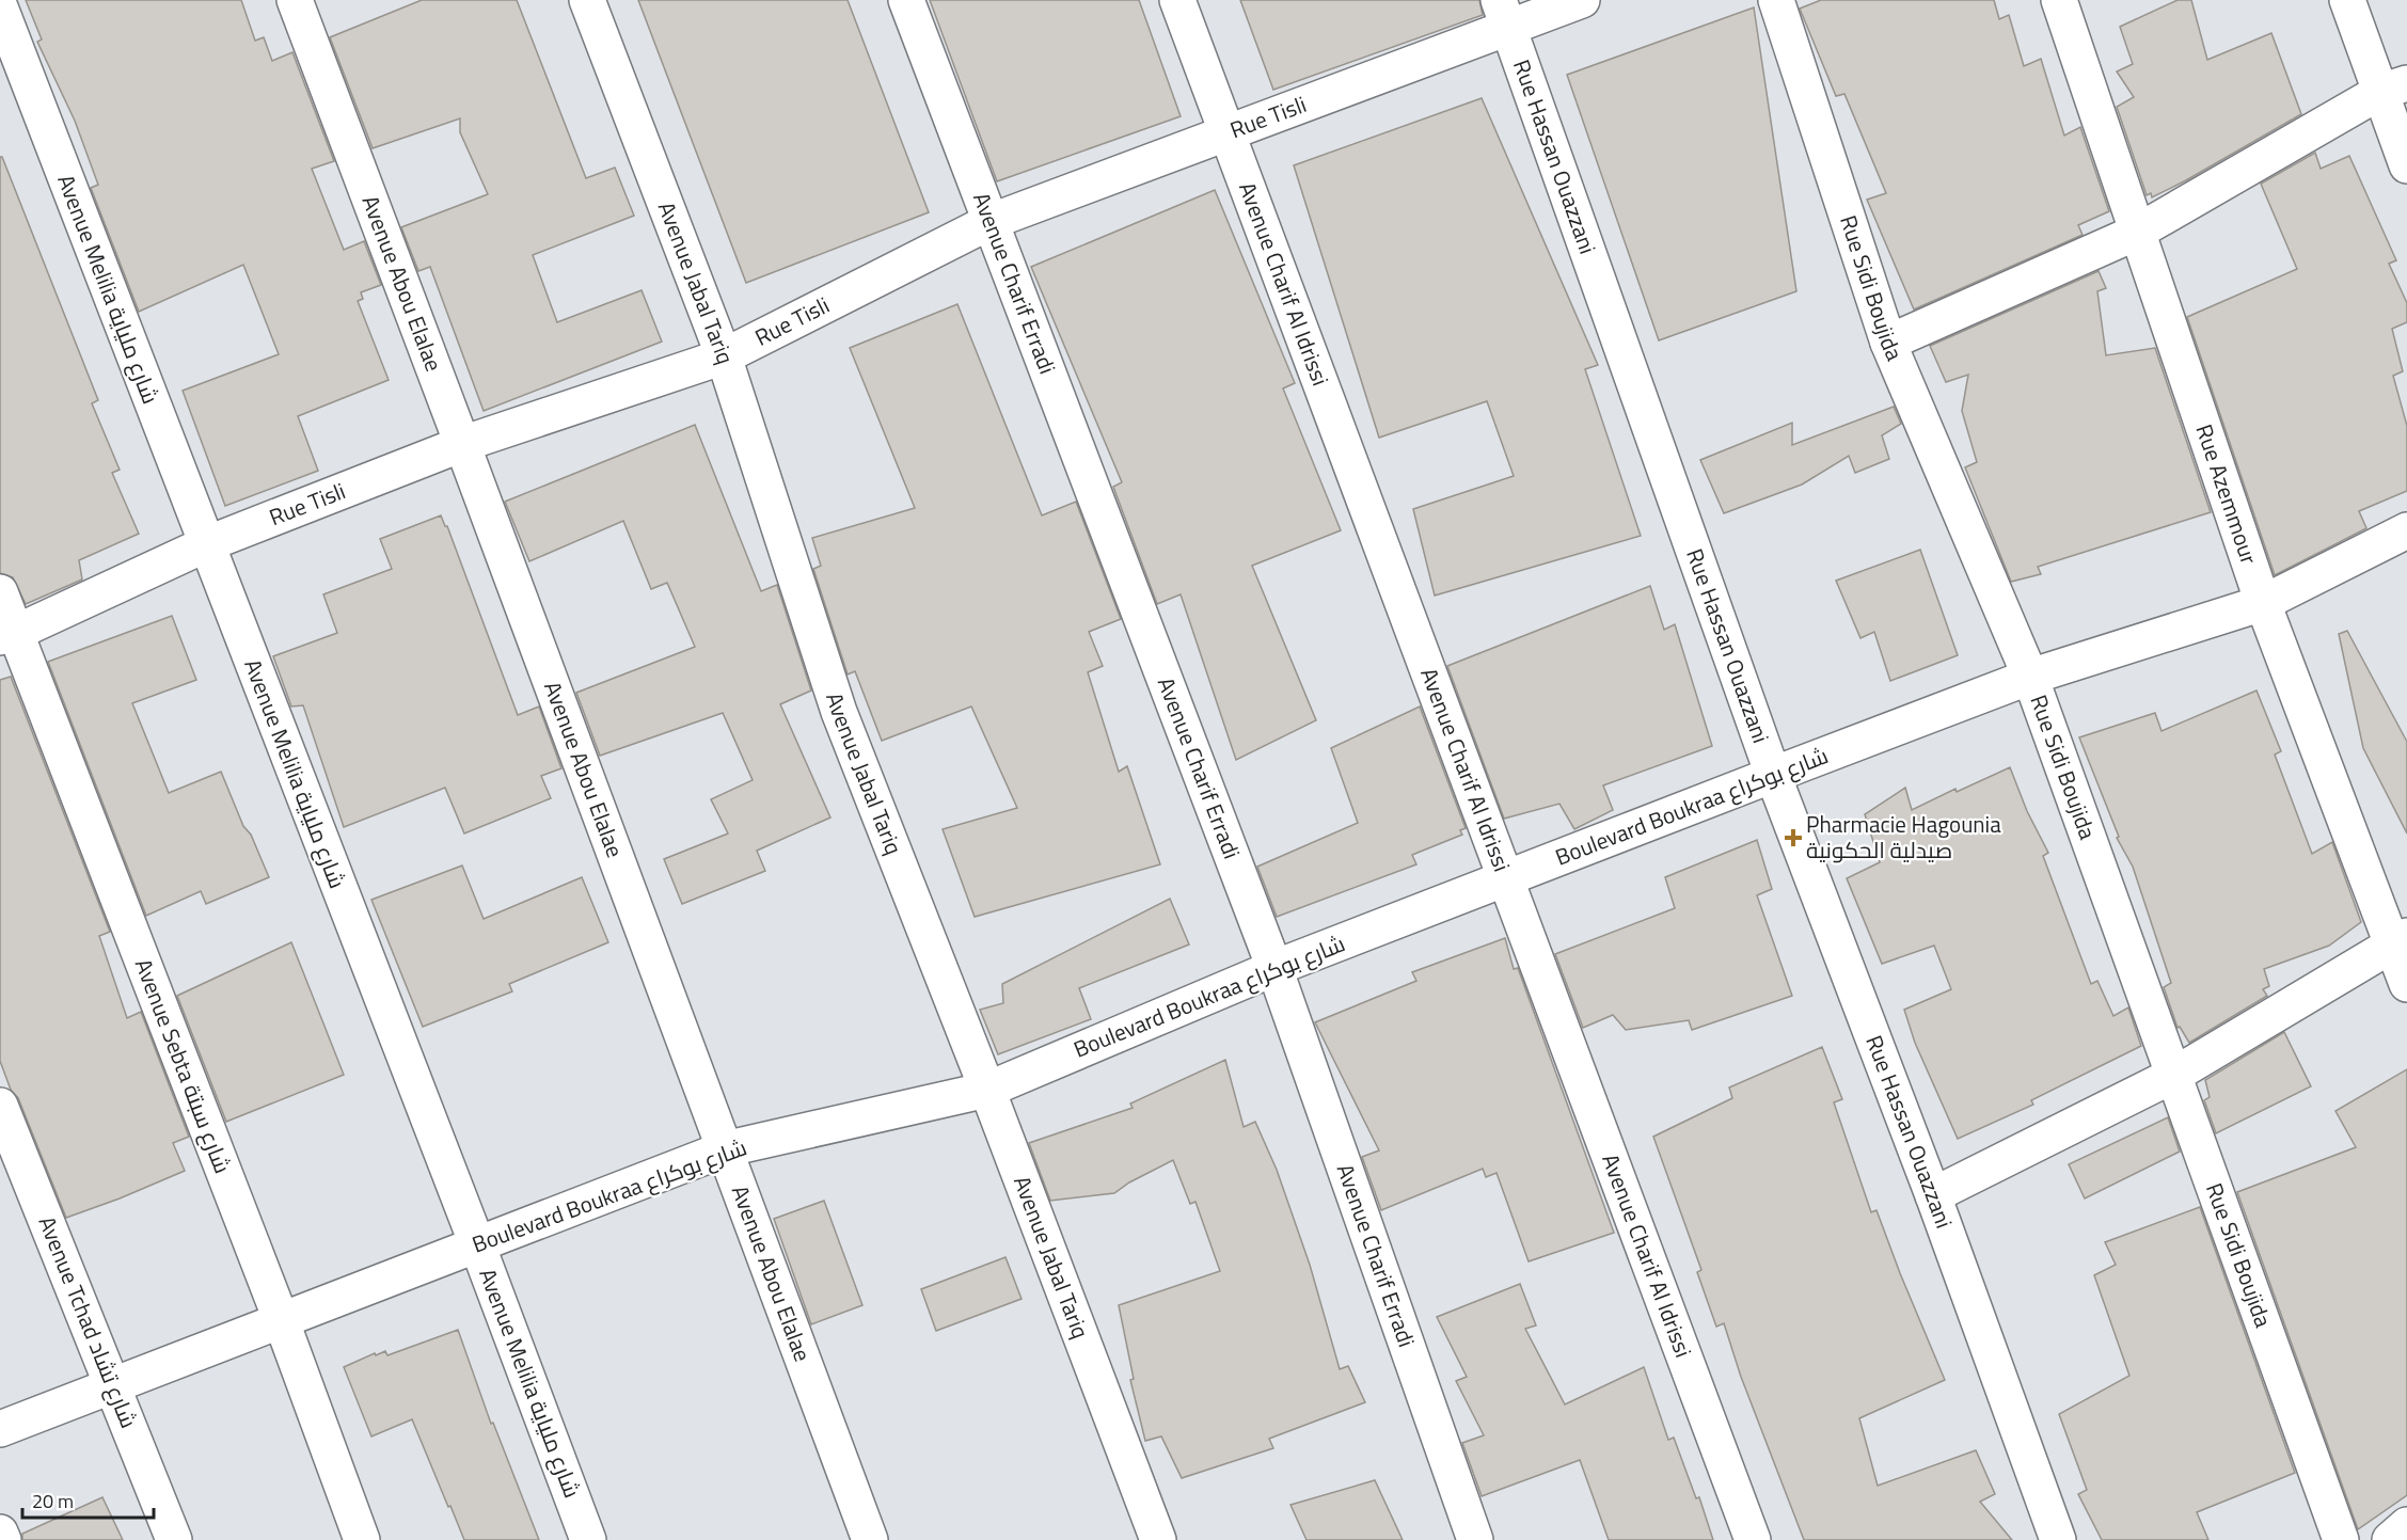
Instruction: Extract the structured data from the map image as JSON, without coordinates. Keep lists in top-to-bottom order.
{
  "streets": {
    "street": [
      "Rue Tisli",
      "Rue Hassan Ouazzani",
      "Avenue Jabal Tariq",
      "Avenue Charif Erradi",
      "Avenue Abou Elalae",
      "Avenue Charif Al Idrissi",
      "Rue Sidi Boujida",
      "Avenue Melilia شارع ملياية",
      "Rue Azemmour",
      "Boulevard Boukraa شارع بوكراع",
      "Avenue Sebta شارع سبتة",
      "Avenue Tchad شارع تشاد"
    ]
  },
  "crossings": [
    ["Rue Tisli", "Rue Hassan Ouazzani"],
    ["Rue Tisli", "Avenue Jabal Tariq"],
    ["Rue Tisli", "Avenue Charif Erradi"],
    ["Rue Tisli", "Avenue Abou Elalae"],
    ["Rue Tisli", "Avenue Charif Al Idrissi"],
    ["Rue Tisli", "Avenue Melilia شارع ملياية"],
    ["Rue Tisli", "Avenue Sebta شارع سبتة"],
    ["Rue Hassan Ouazzani", "Boulevard Boukraa شارع بوكراع"],
    ["Avenue Jabal Tariq", "Boulevard Boukraa شارع بوكراع"],
    ["Avenue Charif Erradi", "Boulevard Boukraa شارع بوكراع"],
    ["Avenue Abou Elalae", "Boulevard Boukraa شارع بوكراع"],
    ["Avenue Charif Al Idrissi", "Boulevard Boukraa شارع بوكراع"],
    ["Rue Sidi Boujida", "Boulevard Boukraa شارع بوكراع"],
    ["Avenue Melilia شارع ملياية", "Boulevard Boukraa شارع بوكراع"],
    ["Rue Azemmour", "Boulevard Boukraa شارع بوكراع"],
    ["Boulevard Boukraa شارع بوكراع", "Avenue Sebta شارع سبتة"],
    ["Boulevard Boukraa شارع بوكراع", "Avenue Tchad شارع تشاد"]
  ],
  "places": {
    "health": ["Pharmacie Hagounia صيدلية الحكونية"]
  },
  "scale_bar": "20 m"
}
